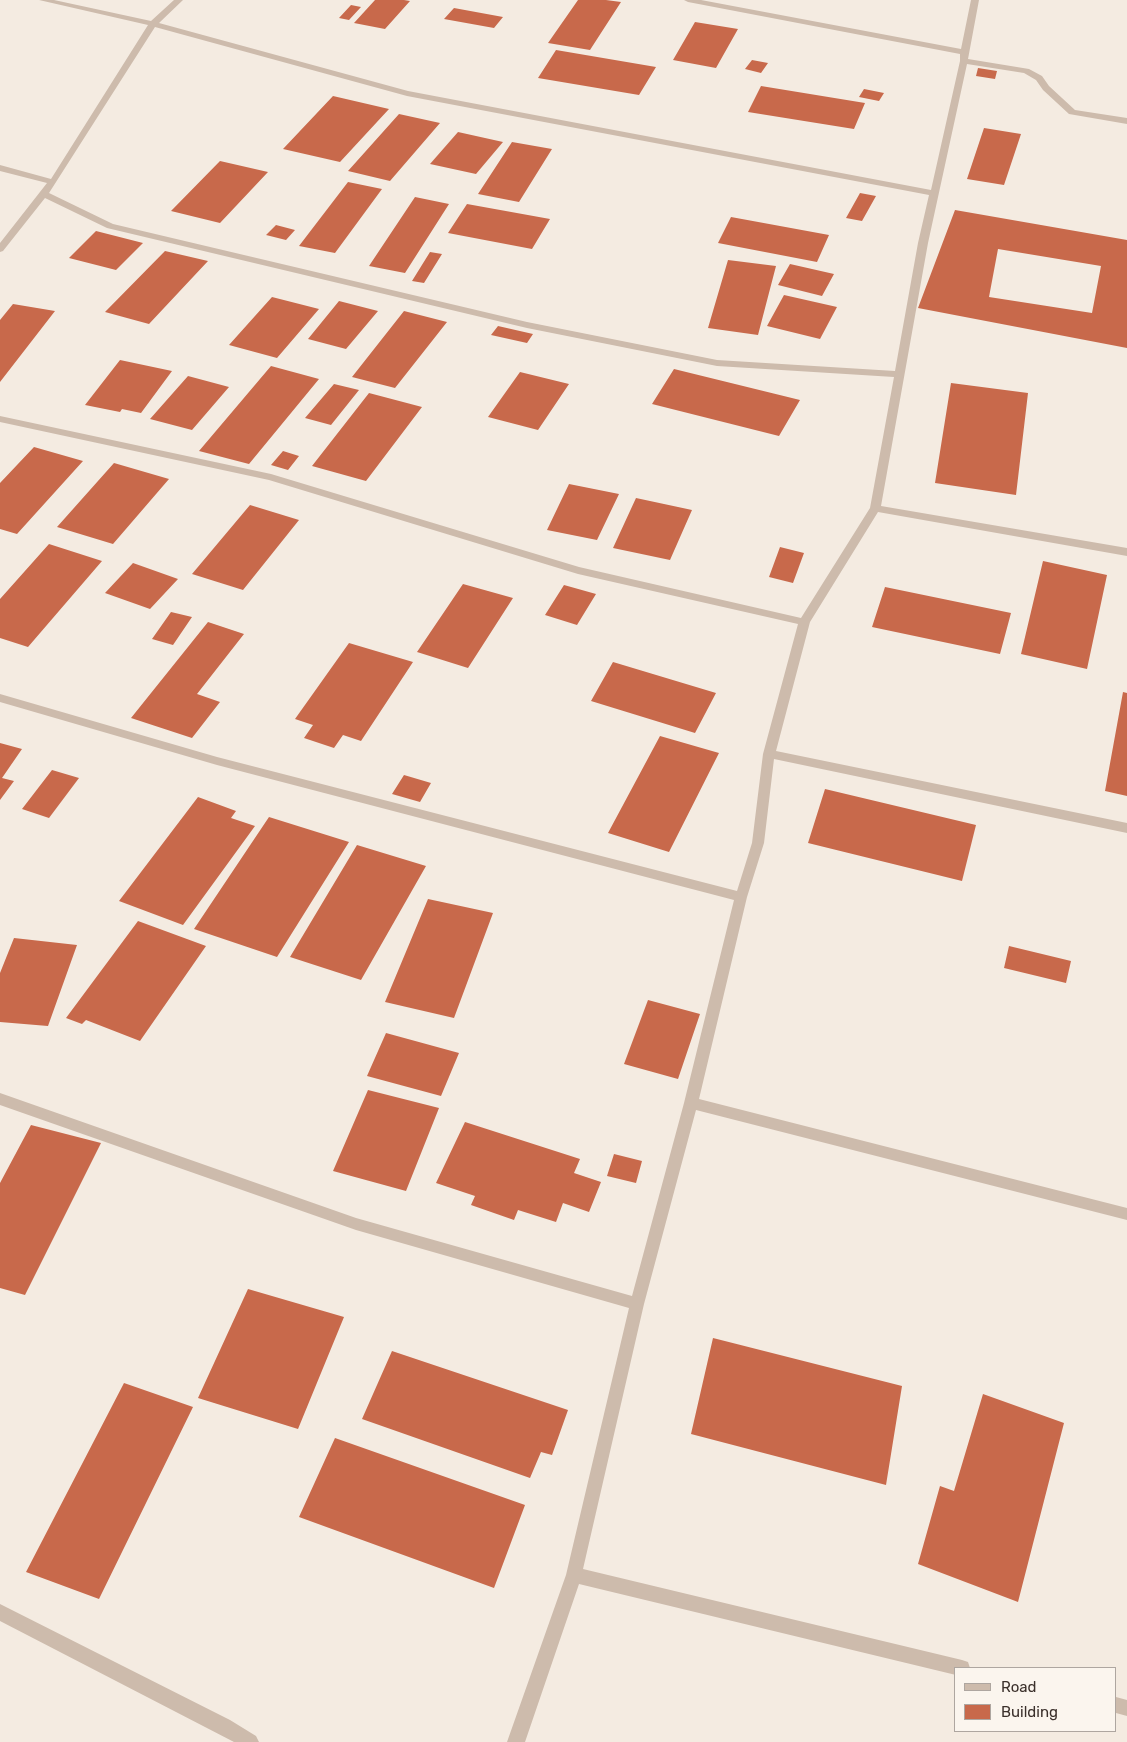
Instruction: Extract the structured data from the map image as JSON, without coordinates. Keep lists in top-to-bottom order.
{
  "legend": ["Road", "Building"]
}
